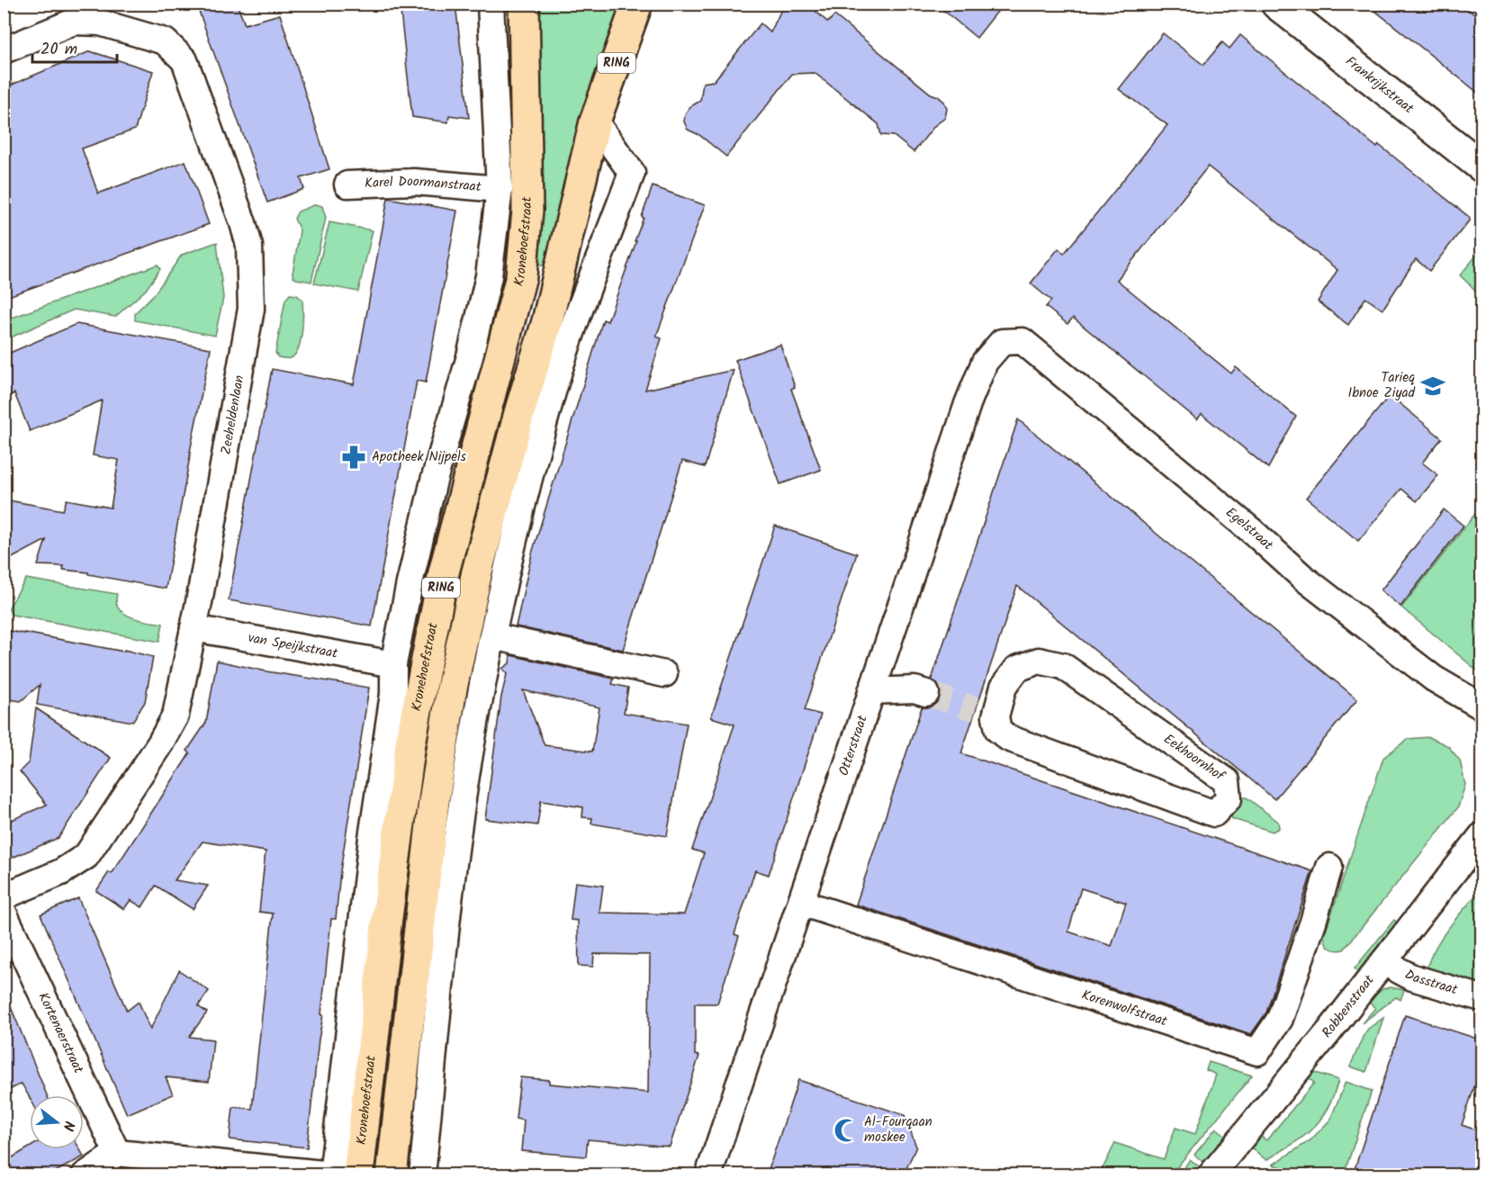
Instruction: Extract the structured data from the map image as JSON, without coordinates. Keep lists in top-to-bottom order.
{
  "streets": {
    "main road": ["RING", "Kronehoefstraat"],
    "street": [
      "Frankrijkstraat",
      "Karel Doormanstraat",
      "Zeeheldenlaan",
      "Egelstraat",
      "van Speijkstraat",
      "Otterstraat",
      "Eekhoornhof",
      "Dasstraat",
      "Robbenstraat",
      "Korenwolfstraat",
      "Kortenaerstraat"
    ]
  },
  "crossings": [
    ["Karel Doormanstraat", "Kronehoefstraat"],
    ["Kronehoefstraat", "van Speijkstraat"],
    ["Zeeheldenlaan", "van Speijkstraat"],
    ["Egelstraat", "Otterstraat"],
    ["Otterstraat", "Korenwolfstraat"],
    ["Dasstraat", "Robbenstraat"]
  ],
  "places": {
    "school or university": ["Tarieq Ibnoe Ziyad"],
    "pharmacy": ["Apotheek Nijpels"],
    "mosque": ["Al-Fourqaan moskee"]
  },
  "scale_bar": "20 m",
  "north": "right"
}
